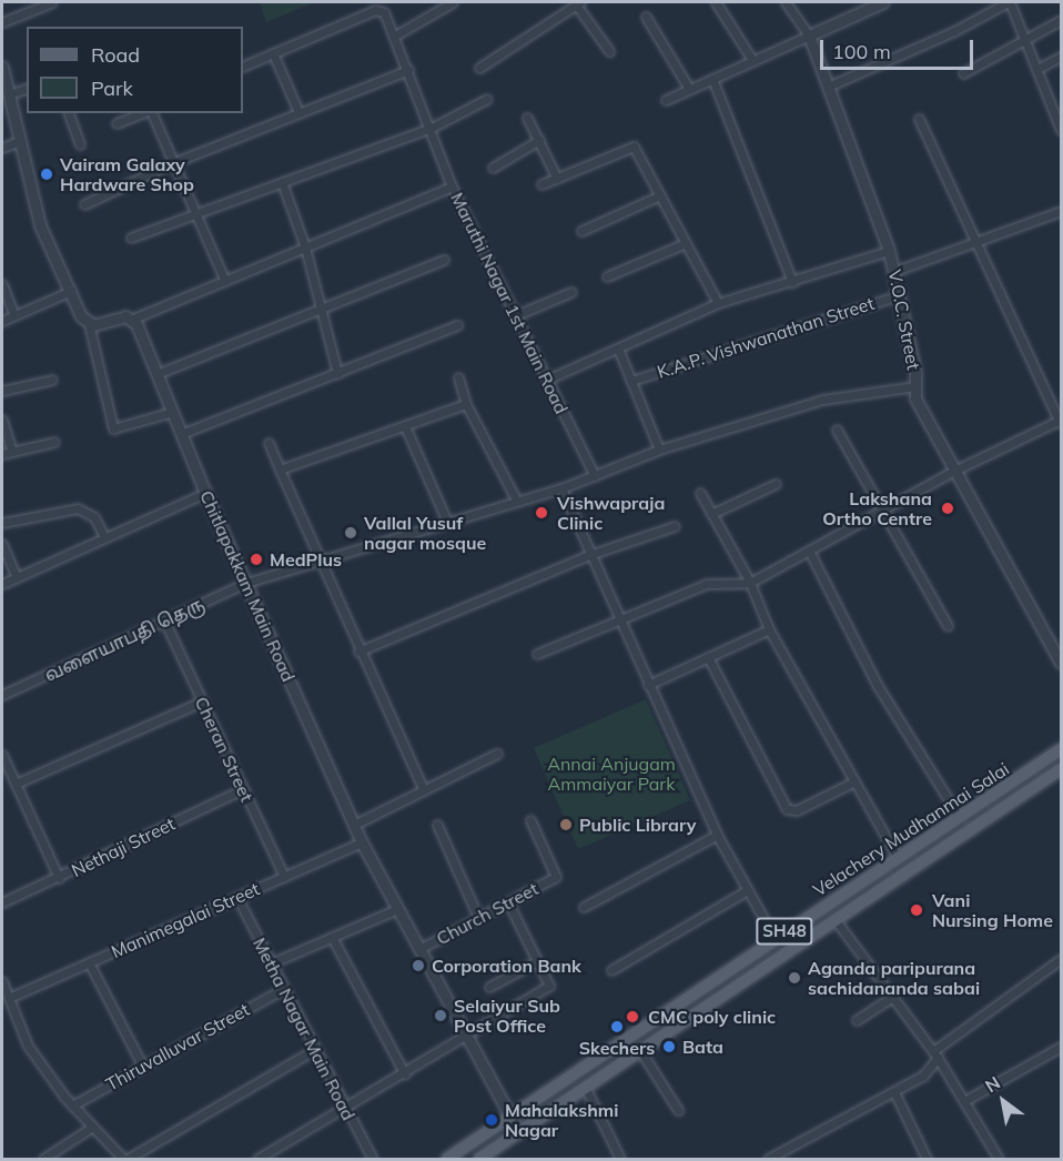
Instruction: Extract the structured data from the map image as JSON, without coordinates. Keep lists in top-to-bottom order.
{
  "streets": {
    "main road": ["Velachery Mudhanmai Salai", "SH48"],
    "street": [
      "Maruthi Nagar 1st Main Road",
      "V.O.C. Street",
      "K.A.P. Vishwanathan Street",
      "Chitlapakkam Main Road",
      "வளையாபதி தெரு",
      "Cheran Street",
      "Nethaji Street",
      "Church Street",
      "Manimegalai Street",
      "Metha Nagar Main Road",
      "Thiruvalluvar Street"
    ]
  },
  "crossings": [
    ["Maruthi Nagar 1st Main Road", "வளையாபதி தெரு"],
    ["V.O.C. Street", "K.A.P. Vishwanathan Street"],
    ["V.O.C. Street", "வளையாபதி தெரு"],
    ["Chitlapakkam Main Road", "வளையாபதி தெரு"],
    ["Chitlapakkam Main Road", "Velachery Mudhanmai Salai"],
    ["Chitlapakkam Main Road", "Church Street"],
    ["Chitlapakkam Main Road", "Manimegalai Street"],
    ["வளையாபதி தெரு", "Cheran Street"],
    ["Cheran Street", "Nethaji Street"],
    ["Cheran Street", "Manimegalai Street"],
    ["Manimegalai Street", "Metha Nagar Main Road"],
    ["Metha Nagar Main Road", "Thiruvalluvar Street"]
  ],
  "parks": ["Annai Anjugam Ammaiyar Park"],
  "places": [
    "Vairam Galaxy Hardware Shop",
    "Lakshana Ortho Centre",
    "Vishwapraja Clinic",
    "Vallal Yusuf nagar mosque",
    "MedPlus",
    "Public Library",
    "Vani Nursing Home",
    "Corporation Bank",
    "Aganda paripurana sachidananda sabai",
    "Selaiyur Sub Post Office",
    "CMC poly clinic",
    "Skechers",
    "Bata",
    "Mahalakshmi Nagar"
  ],
  "legend": ["Road", "Park"],
  "scale_bar": "100 m",
  "north": "top left"
}
